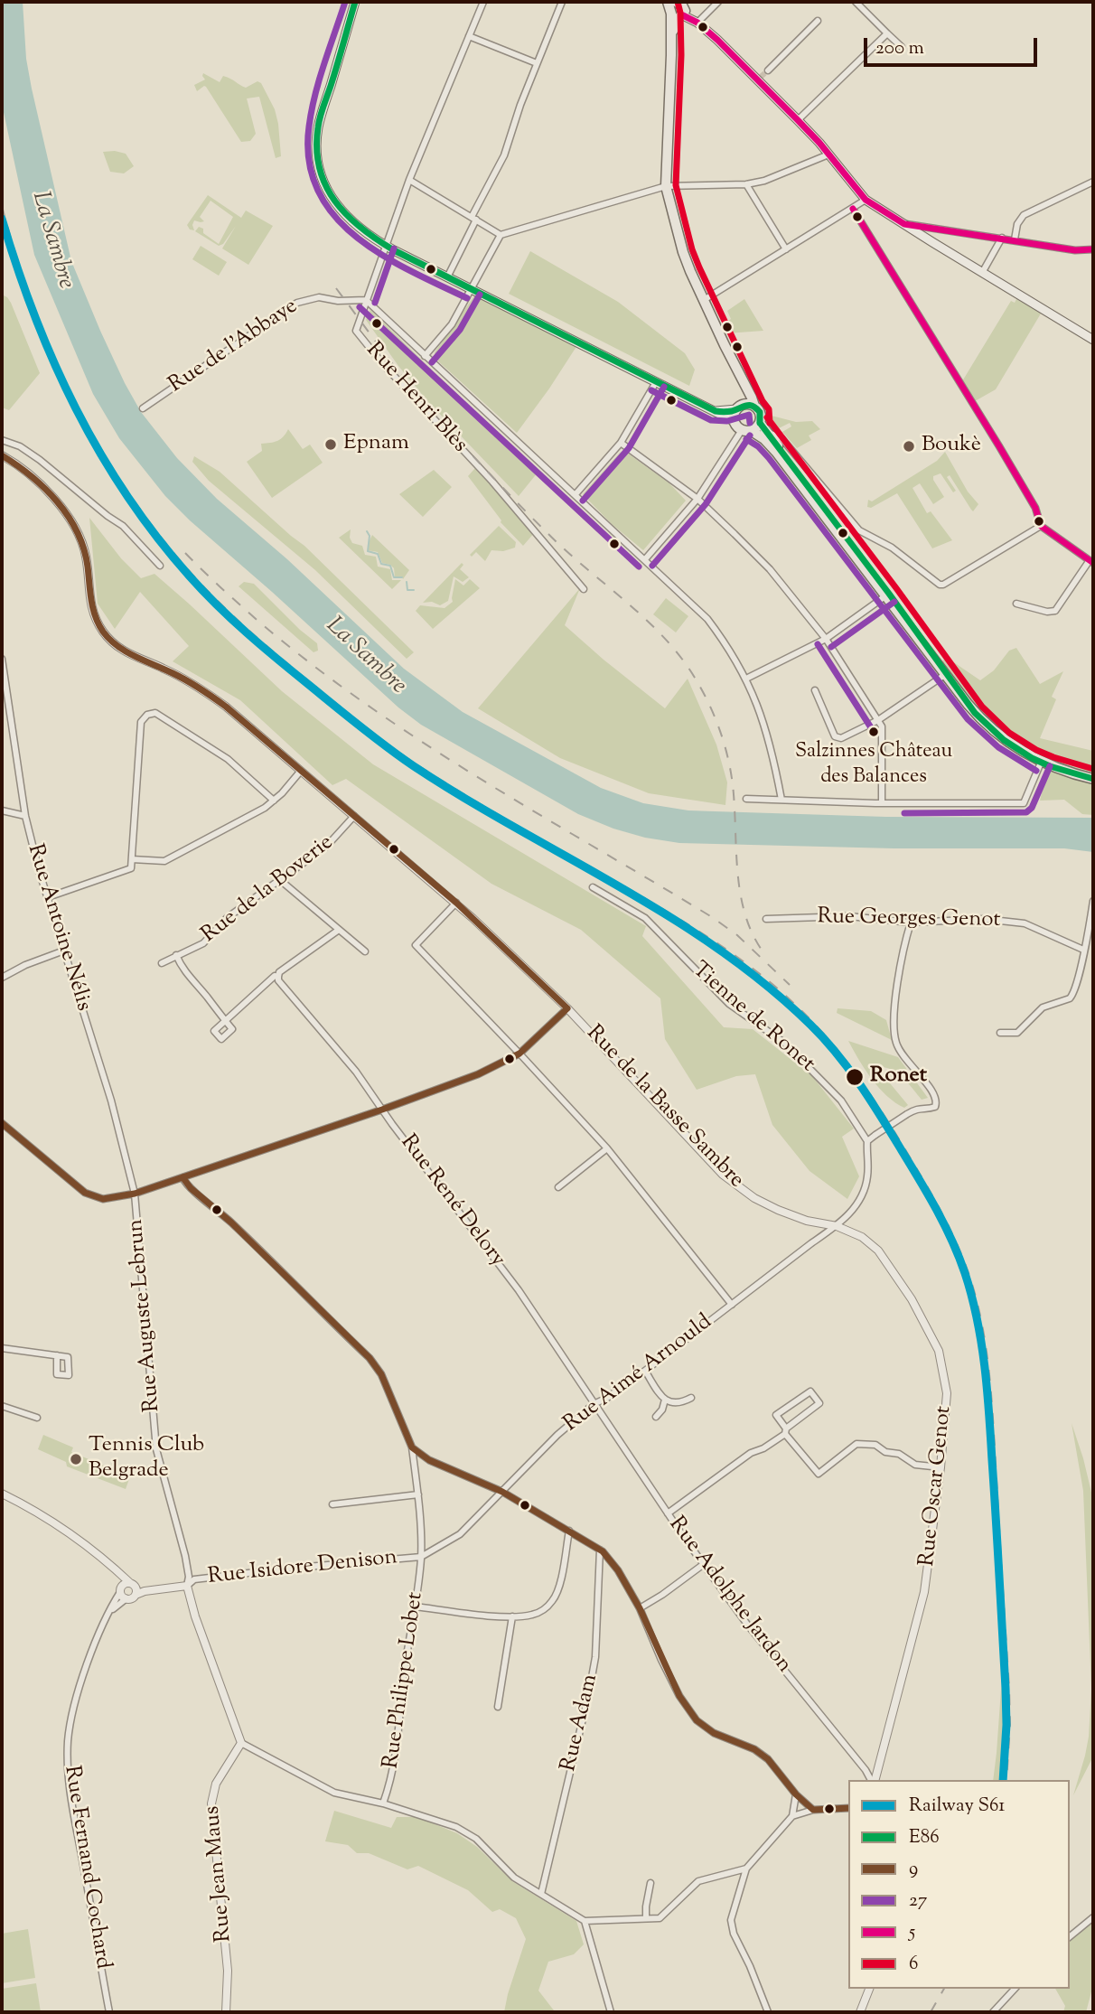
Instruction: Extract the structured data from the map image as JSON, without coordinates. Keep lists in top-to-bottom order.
{
  "streets": {
    "street": [
      "Rue de l'Abbaye",
      "Rue Henri Blès",
      "Rue de la Boverie",
      "Rue Georges Genot",
      "Rue Antoine Nélis",
      "Tienne de Ronet",
      "Rue de la Basse Sambre",
      "Rue René Delory",
      "Rue Auguste Lebrun",
      "Rue Aimé Arnould",
      "Rue Oscar Genot",
      "Rue Isidore Denison",
      "Rue Adolphe Jardon",
      "Rue Philippe Lobet",
      "Rue Adam",
      "Rue Fernand Cochard",
      "Rue Jean Maus"
    ]
  },
  "crossings": [
    ["Rue de l'Abbaye", "Rue Henri Blès"],
    ["Rue de la Boverie", "Rue de la Basse Sambre"],
    ["Rue Antoine Nélis", "Rue Auguste Lebrun"],
    ["Rue de la Basse Sambre", "Rue Aimé Arnould"],
    ["Rue de la Basse Sambre", "Rue Oscar Genot"],
    ["Rue René Delory", "Rue Aimé Arnould"],
    ["Rue René Delory", "Rue Adolphe Jardon"],
    ["Rue Auguste Lebrun", "Rue Isidore Denison"],
    ["Rue Aimé Arnould", "Rue Oscar Genot"],
    ["Rue Aimé Arnould", "Rue Isidore Denison"],
    ["Rue Aimé Arnould", "Rue Adolphe Jardon"],
    ["Rue Aimé Arnould", "Rue Philippe Lobet"],
    ["Rue Isidore Denison", "Rue Philippe Lobet"]
  ],
  "water": ["La Sambre"],
  "places": [
    "Epnam",
    "Boukè",
    "Salzinnes Château des Balances",
    "Ronet",
    "Tennis Club Belgrade"
  ],
  "lines": [
    "transit line E86",
    "transit line 27",
    "transit line 6",
    "transit line 5",
    "rail line S61",
    "transit line 9"
  ],
  "legend": [
    "Railway S61",
    "E86",
    "9",
    "27",
    "5",
    "6"
  ],
  "scale_bar": "200 m"
}
